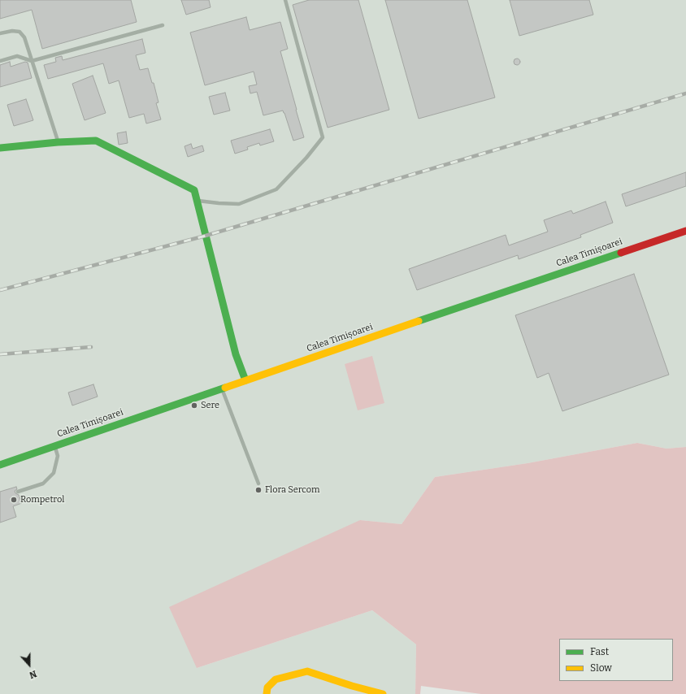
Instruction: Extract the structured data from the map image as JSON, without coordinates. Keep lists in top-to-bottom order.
{
  "streets": {
    "main road": ["Calea Timișoarei"]
  },
  "places": ["Sere", "Flora Sercom", "Rompetrol"],
  "legend": ["Fast", "Slow"],
  "north": "bottom"
}
